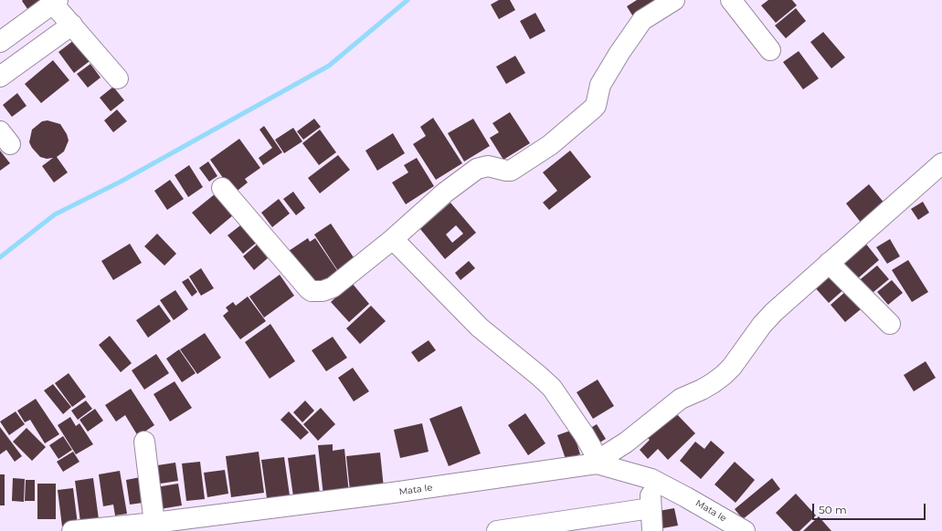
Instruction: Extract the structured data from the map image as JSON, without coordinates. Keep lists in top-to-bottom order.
{
  "streets": {
    "street": ["Mata Ie"]
  },
  "scale_bar": "50 m"
}
